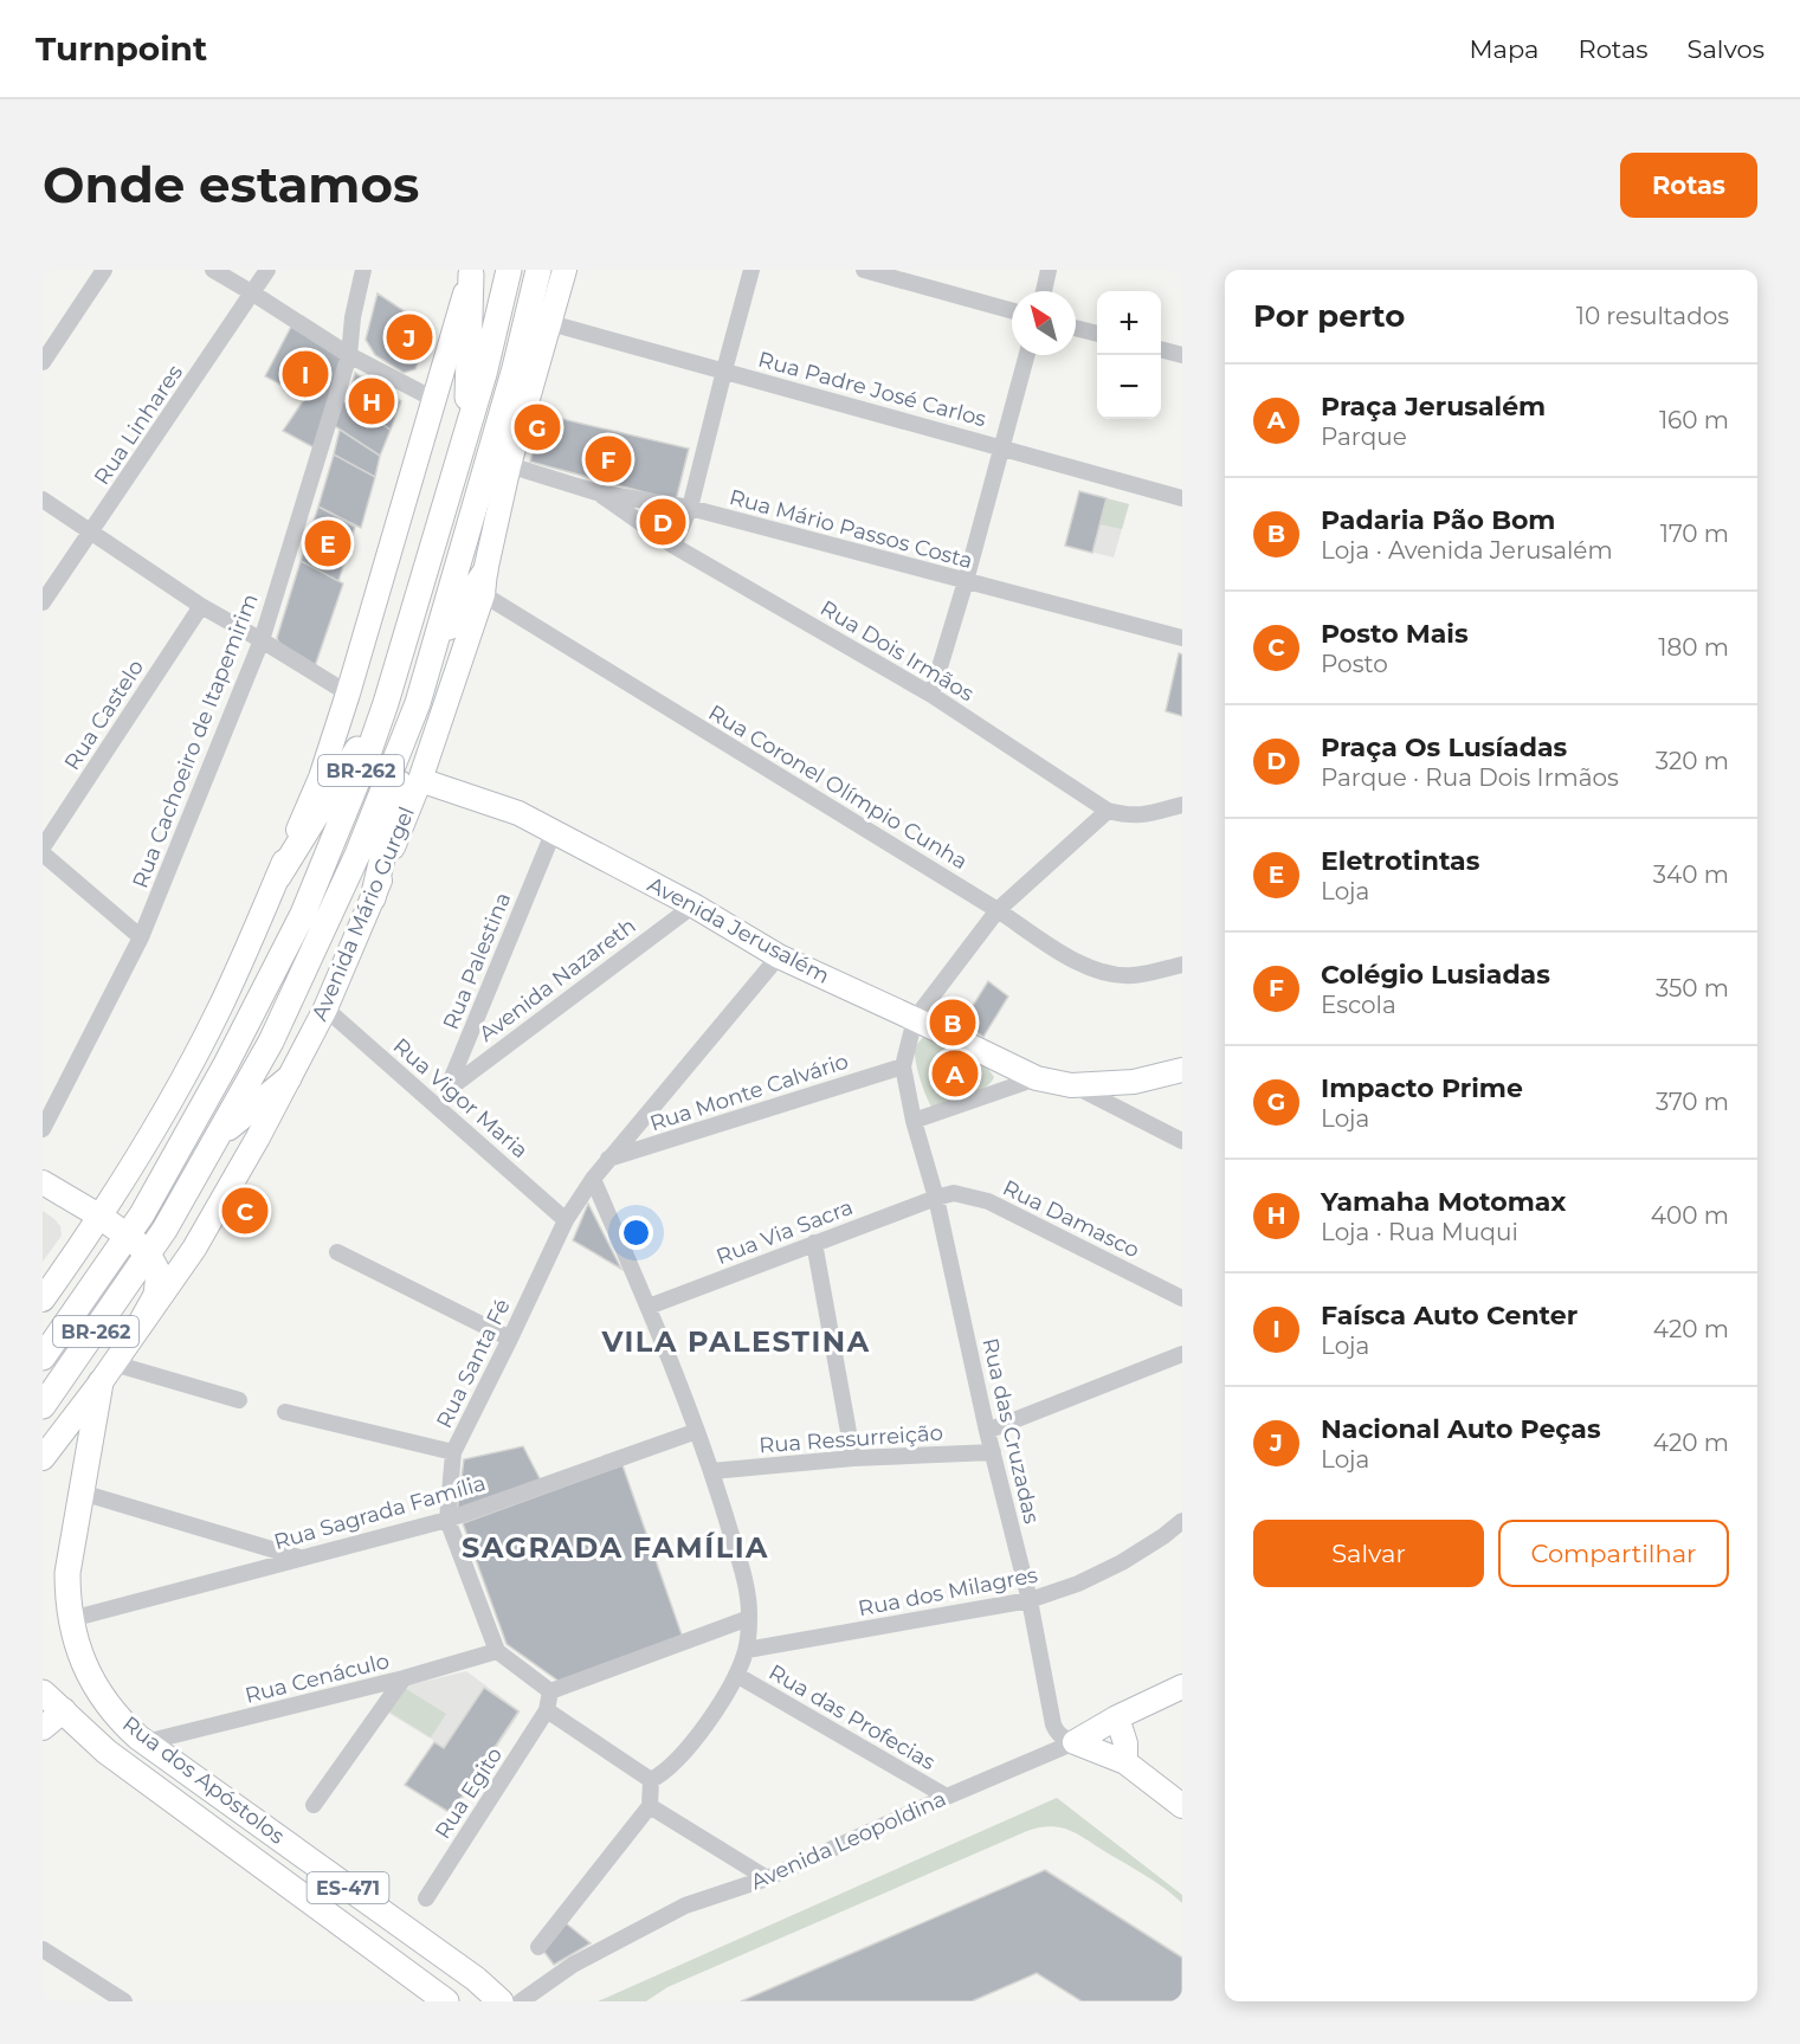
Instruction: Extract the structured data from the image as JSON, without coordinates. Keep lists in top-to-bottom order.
{
  "streets": {
    "main road": [
      "BR-262",
      "Avenida Mário Gurgel",
      "Avenida Jerusalém",
      "Rua dos Apóstolos",
      "Avenida Leopoldina",
      "ES-471"
    ],
    "street": [
      "Rua Padre José Carlos",
      "Rua Linhares",
      "Rua Mário Passos Costa",
      "Rua Dois Irmãos",
      "Rua Castelo",
      "Rua Cachoeiro de Itapemirim",
      "Rua Coronel Olímpio Cunha",
      "Rua Palestina",
      "Avenida Nazareth",
      "Rua Monte Calvário",
      "Rua Vigor Maria",
      "Rua Damasco",
      "Rua Via Sacra",
      "Rua Santa Fé",
      "Rua das Cruzadas",
      "Rua Ressurreição",
      "Rua Sagrada Família",
      "Rua dos Milagres",
      "Rua Cenáculo",
      "Rua das Profecias",
      "Rua Egito"
    ]
  },
  "crossings": [
    ["Rua Padre José Carlos", "Avenida Mário Gurgel"],
    ["Rua Mário Passos Costa", "Rua Dois Irmãos"],
    ["Rua Mário Passos Costa", "Avenida Mário Gurgel"],
    ["Rua Coronel Olímpio Cunha", "Avenida Mário Gurgel"],
    ["Avenida Mário Gurgel", "Avenida Jerusalém"],
    ["Avenida Mário Gurgel", "Rua Vigor Maria"],
    ["Avenida Mário Gurgel", "Rua dos Apóstolos"],
    ["Avenida Jerusalém", "Rua Palestina"],
    ["Avenida Jerusalém", "Avenida Nazareth"],
    ["Avenida Jerusalém", "Rua Santa Fé"],
    ["Avenida Jerusalém", "Rua das Cruzadas"],
    ["Rua Palestina", "Avenida Nazareth"],
    ["Rua Palestina", "Rua Vigor Maria"],
    ["Rua Monte Calvário", "Rua Santa Fé"],
    ["Rua Monte Calvário", "Rua das Cruzadas"],
    ["Rua Vigor Maria", "Rua Santa Fé"],
    ["Rua Damasco", "Rua Via Sacra"],
    ["Rua Damasco", "Rua das Cruzadas"],
    ["Rua Via Sacra", "Rua das Cruzadas"],
    ["Rua Santa Fé", "Rua Sagrada Família"],
    ["Rua Santa Fé", "Rua Cenáculo"],
    ["Rua das Cruzadas", "Rua Ressurreição"],
    ["Rua das Cruzadas", "Rua dos Milagres"],
    ["Rua das Cruzadas", "Avenida Leopoldina"],
    ["Rua Sagrada Família", "Rua dos Apóstolos"],
    ["Rua Cenáculo", "Rua dos Apóstolos"],
    ["Rua das Profecias", "Avenida Leopoldina"]
  ],
  "districts": ["VILA PALESTINA", "SAGRADA FAMÍLIA"],
  "north": "top left",
  "page": {
    "header": "Turnpoint",
    "nav": ["Mapa", "Rotas", "Salvos"],
    "buttons": [
      "Rotas",
      ["Salvar", "Compartilhar"]
    ],
    "title": "Onde estamos",
    "heading": ["Por perto", "10 resultados"],
    "map_buttons": ["+", "−"],
    "pins": [
      "J",
      "I",
      "H",
      "G",
      "F",
      "D",
      "E",
      "B",
      "A",
      "C"
    ],
    "list": [
      {
        "mark": "A",
        "name": "Praça Jerusalém",
        "note": "Parque",
        "value": "160 m"
      },
      {
        "mark": "B",
        "name": "Padaria Pão Bom",
        "note": "Loja · Avenida Jerusalém",
        "value": "170 m"
      },
      {
        "mark": "C",
        "name": "Posto Mais",
        "note": "Posto",
        "value": "180 m"
      },
      {
        "mark": "D",
        "name": "Praça Os Lusíadas",
        "note": "Parque · Rua Dois Irmãos",
        "value": "320 m"
      },
      {
        "mark": "E",
        "name": "Eletrotintas",
        "note": "Loja",
        "value": "340 m"
      },
      {
        "mark": "F",
        "name": "Colégio Lusiadas",
        "note": "Escola",
        "value": "350 m"
      },
      {
        "mark": "G",
        "name": "Impacto Prime",
        "note": "Loja",
        "value": "370 m"
      },
      {
        "mark": "H",
        "name": "Yamaha Motomax",
        "note": "Loja · Rua Muqui",
        "value": "400 m"
      },
      {
        "mark": "I",
        "name": "Faísca Auto Center",
        "note": "Loja",
        "value": "420 m"
      },
      {
        "mark": "J",
        "name": "Nacional Auto Peças",
        "note": "Loja",
        "value": "420 m"
      }
    ]
  }
}
